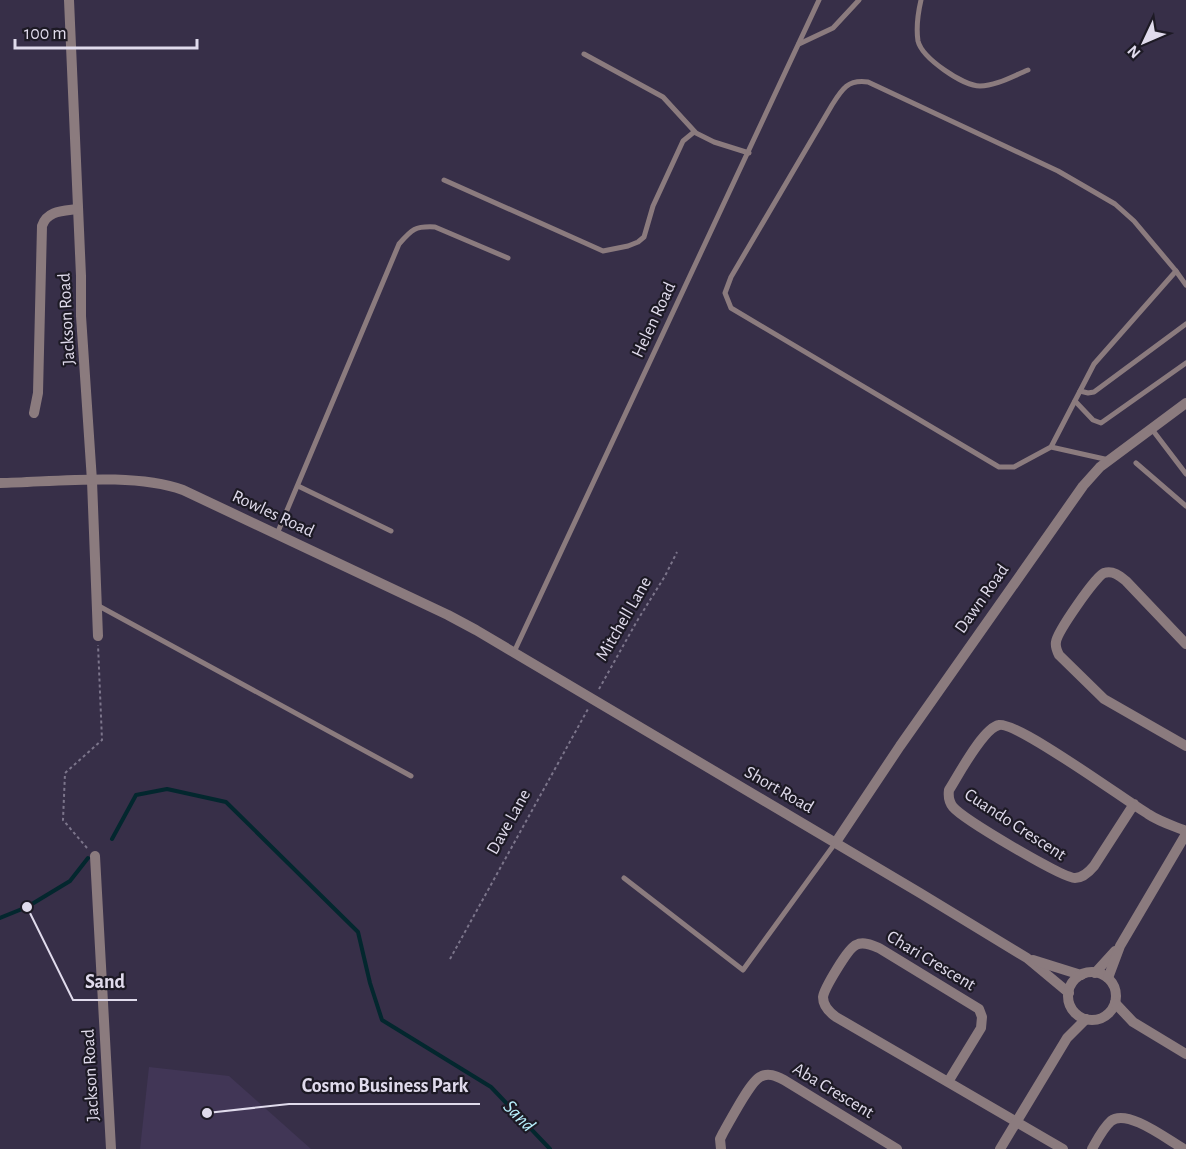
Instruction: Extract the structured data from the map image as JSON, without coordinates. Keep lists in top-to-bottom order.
{
  "streets": {
    "street": [
      "Jackson Road",
      "Rowles Road",
      "Dawn Road",
      "Short Road",
      "Cuando Crescent",
      "Chari Crescent",
      "Aba Crescent"
    ],
    "lane": ["Helen Road"],
    "path": ["Mitchell Lane", "Dave Lane"]
  },
  "crossings": [
    ["Jackson Road", "Rowles Road"],
    ["Helen Road", "Rowles Road"],
    ["Helen Road", "Short Road"],
    ["Rowles Road", "Short Road"],
    ["Dawn Road", "Short Road"],
    ["Mitchell Lane", "Short Road"],
    ["Mitchell Lane", "Dave Lane"],
    ["Short Road", "Dave Lane"]
  ],
  "water": ["Sand"],
  "places": ["Sand", "Cosmo Business Park"],
  "scale_bar": "100 m",
  "north": "bottom left"
}
